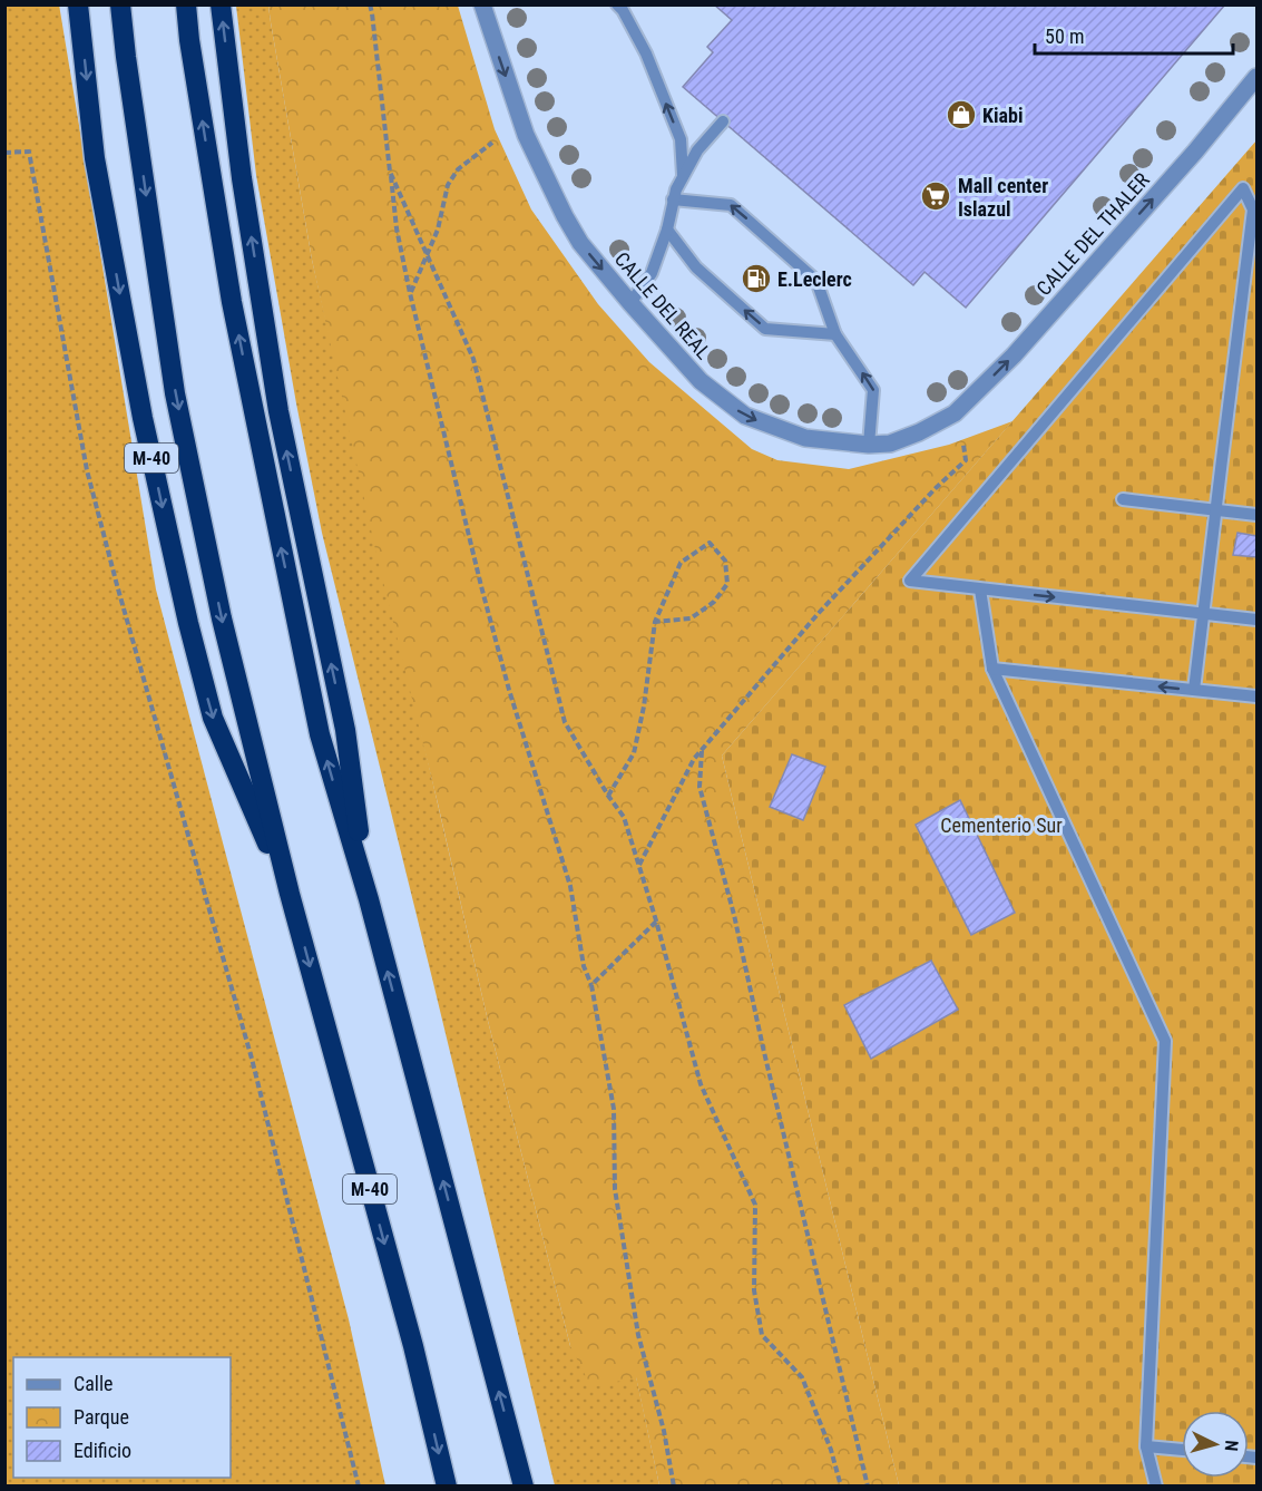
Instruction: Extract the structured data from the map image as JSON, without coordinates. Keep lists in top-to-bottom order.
{
  "streets": {
    "highway": ["M-40"],
    "street": ["CALLE DEL THALER", "CALLE DEL REAL"]
  },
  "crossings": [
    ["CALLE DEL THALER", "CALLE DEL REAL"]
  ],
  "one_way": ["CALLE DEL THALER", "CALLE DEL REAL"],
  "parks": ["Cementerio Sur"],
  "places": {
    "shop": ["Kiabi"],
    "supermarket": ["Mall center Islazul"],
    "fuel station": ["E.Leclerc"]
  },
  "legend": ["Calle", "Parque", "Edificio"],
  "scale_bar": "50 m",
  "north": "right"
}
